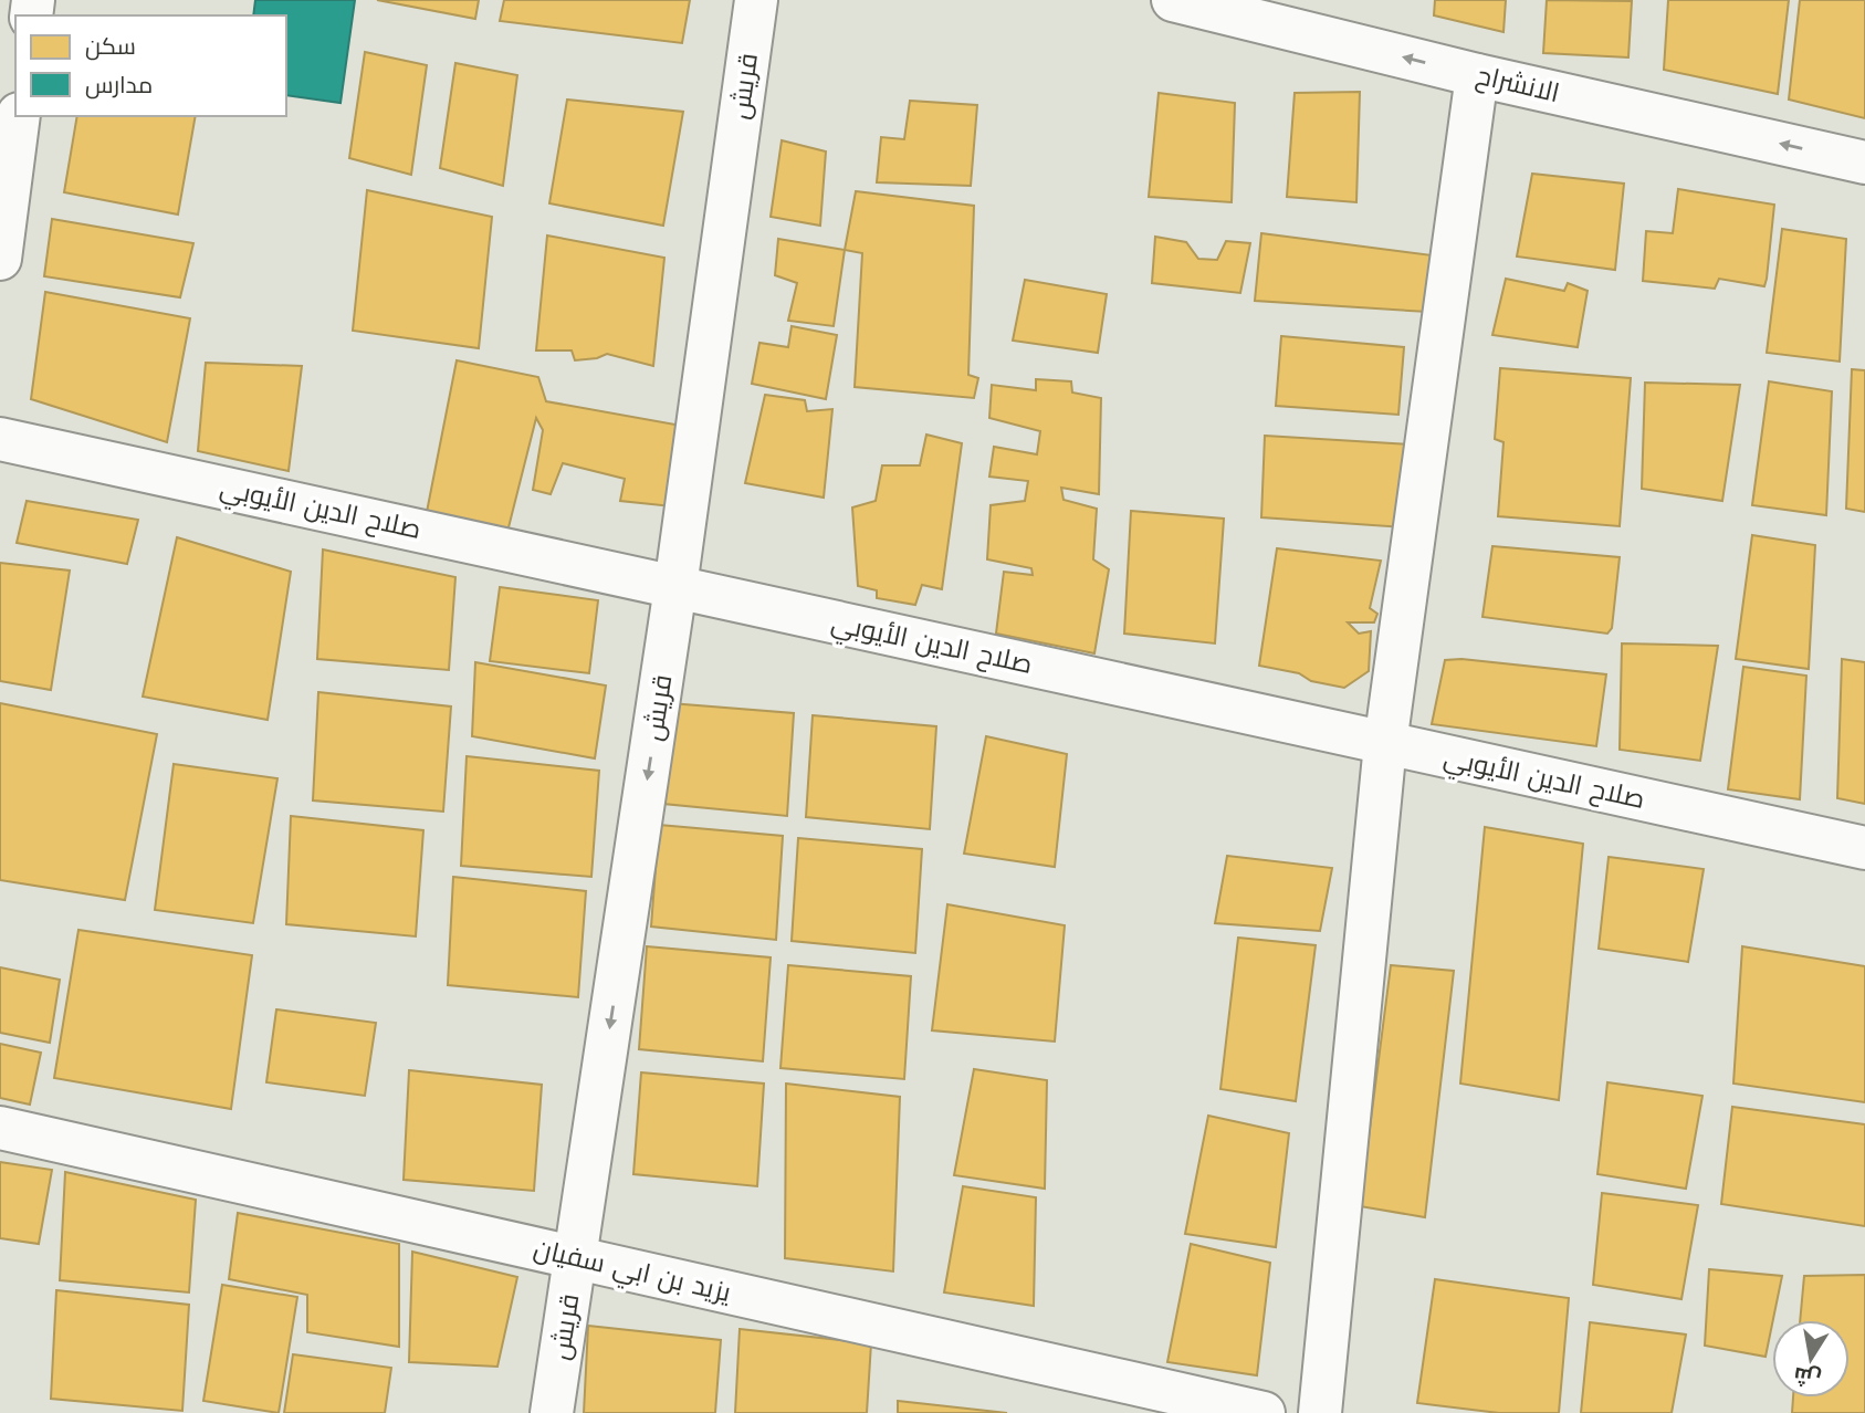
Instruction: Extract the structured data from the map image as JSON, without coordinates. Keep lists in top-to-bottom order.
{
  "streets": {
    "street": [
      "الانشراح",
      "قريش",
      "صلاح الدين الأيوبي",
      "يزيد بن ابي سفيان"
    ]
  },
  "crossings": [
    ["قريش", "صلاح الدين الأيوبي"],
    ["قريش", "يزيد بن ابي سفيان"]
  ],
  "one_way": ["الانشراح", "قريش"],
  "legend": ["سكن", "مدارس"],
  "north": "bottom"
}
